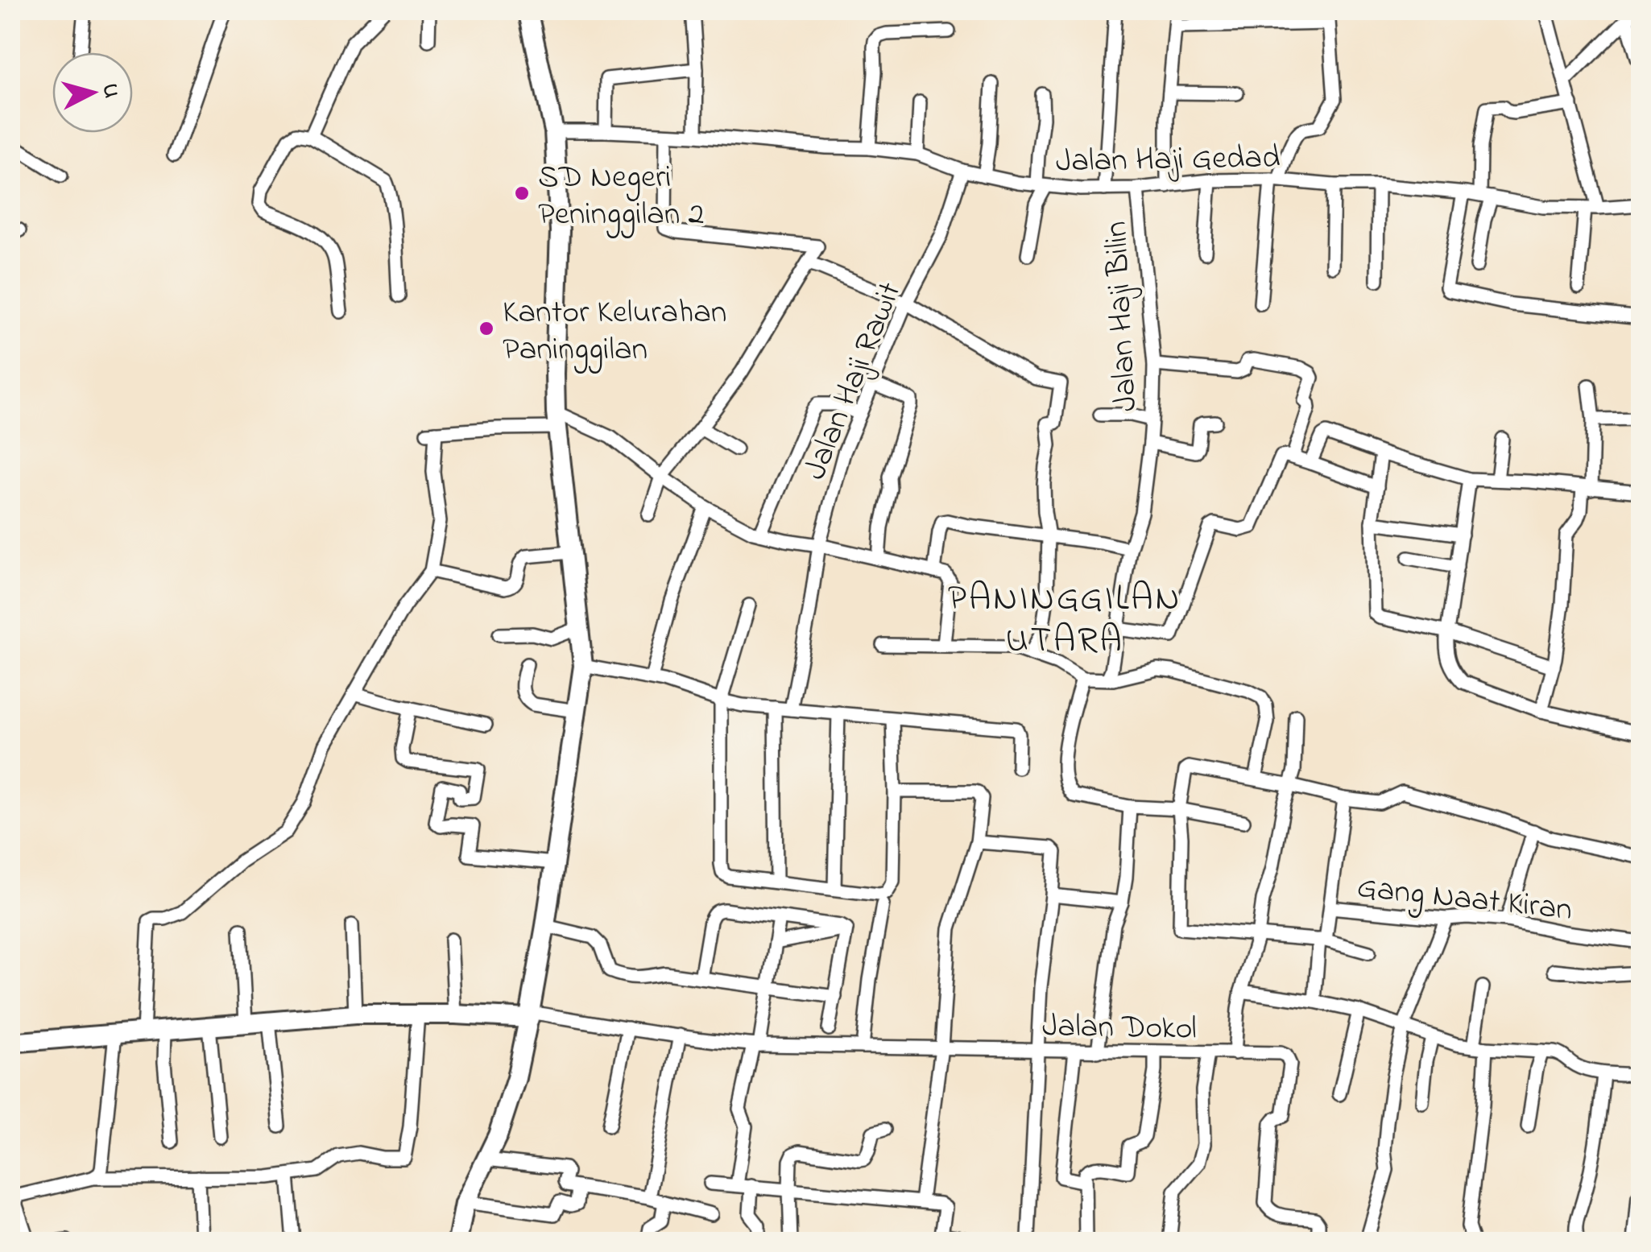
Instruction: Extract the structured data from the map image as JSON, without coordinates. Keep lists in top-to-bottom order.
{
  "streets": {
    "street": [
      "Jalan Haji Gedad",
      "Jalan Haji Bilin",
      "Jalan Haji Rawit",
      "Gang Naat Kiran",
      "Jalan Dokol"
    ]
  },
  "crossings": [
    ["Jalan Haji Gedad", "Jalan Haji Bilin"],
    ["Jalan Haji Gedad", "Jalan Haji Rawit"]
  ],
  "districts": ["PANINGGILAN UTARA"],
  "places": ["SD Negeri Peninggilan 2", "Kantor Kelurahan Paninggilan"],
  "north": "right"
}
